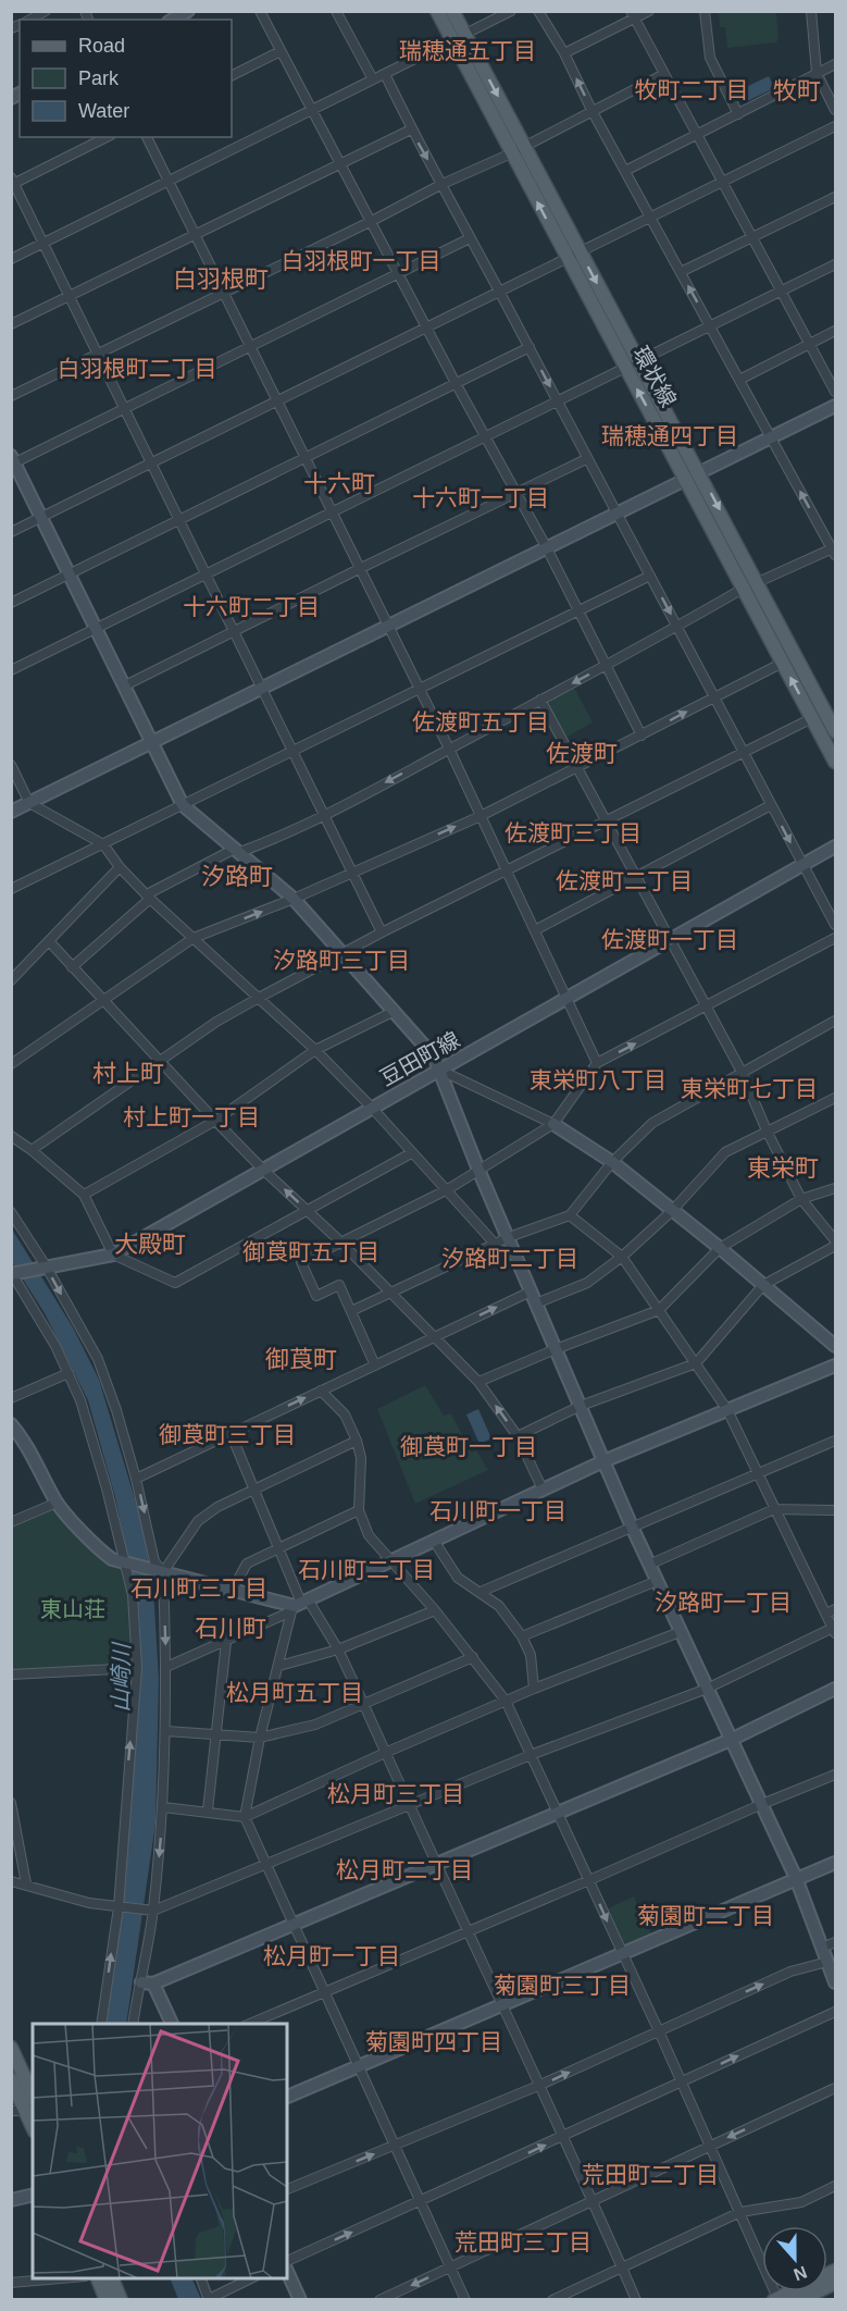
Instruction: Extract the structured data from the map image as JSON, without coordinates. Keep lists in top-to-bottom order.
{
  "streets": {
    "main road": ["環状線"],
    "street": ["豆田町線"]
  },
  "districts": [
    "瑞穂通五丁目",
    "牧町二丁目",
    "牧町",
    "白羽根町一丁目",
    "白羽根町",
    "白羽根町二丁目",
    "瑞穂通四丁目",
    "十六町",
    "十六町一丁目",
    "十六町二丁目",
    "佐渡町五丁目",
    "佐渡町",
    "佐渡町三丁目",
    "汐路町",
    "佐渡町二丁目",
    "佐渡町一丁目",
    "汐路町三丁目",
    "村上町",
    "東栄町八丁目",
    "東栄町七丁目",
    "村上町一丁目",
    "東栄町",
    "大殿町",
    "御莨町五丁目",
    "汐路町二丁目",
    "御莨町",
    "御莨町三丁目",
    "御莨町一丁目",
    "石川町一丁目",
    "石川町二丁目",
    "石川町三丁目",
    "汐路町一丁目",
    "石川町",
    "松月町五丁目",
    "松月町三丁目",
    "松月町二丁目",
    "菊園町二丁目",
    "松月町一丁目",
    "菊園町三丁目",
    "菊園町四丁目",
    "荒田町二丁目",
    "荒田町三丁目"
  ],
  "water": ["山崎川"],
  "parks": ["東山荘"],
  "legend": ["Road", "Park", "Water"],
  "north": "bottom"
}
